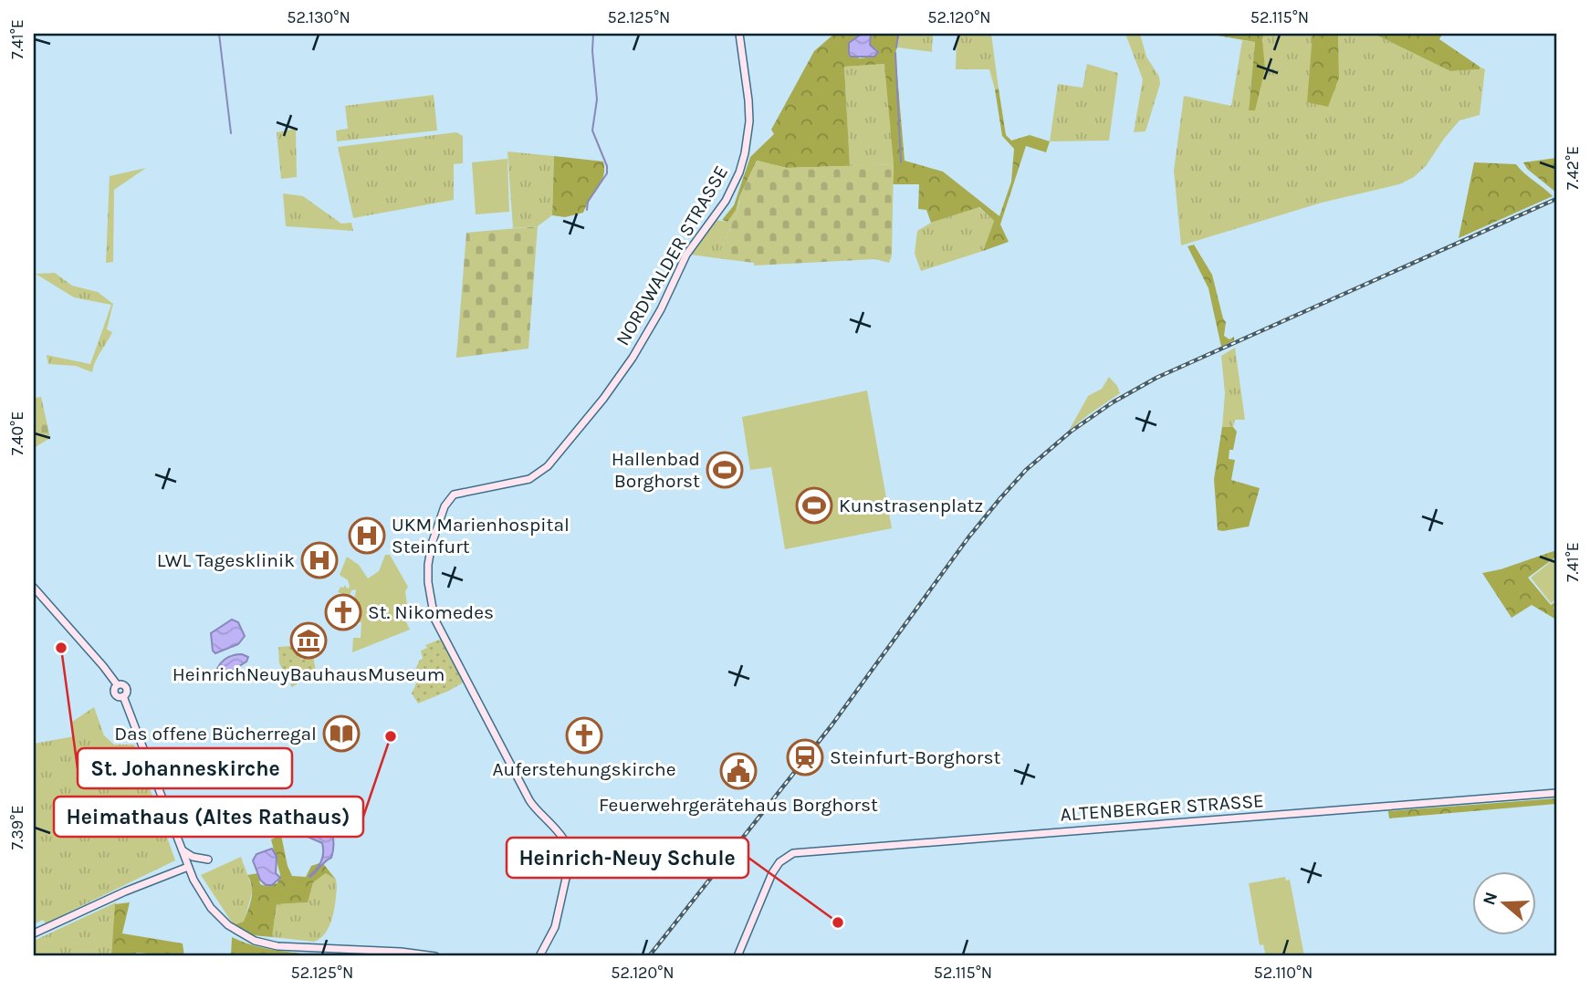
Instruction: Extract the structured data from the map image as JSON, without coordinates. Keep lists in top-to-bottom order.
{
  "streets": {
    "main road": ["NORDWALDER STRASSE", "ALTENBERGER STRASSE"]
  },
  "places": {
    "sports": ["Hallenbad Borghorst", "Kunstrasenplatz"],
    "hospital": ["UKM Marienhospital Steinfurt", "LWL Tagesklinik"],
    "church": ["St. Nikomedes", "Auferstehungskirche"],
    "museum": ["HeinrichNeuyBauhausMuseum"],
    "other": ["St. Johanneskirche", "Heimathaus (Altes Rathaus)", "Heinrich-Neuy Schule"],
    "library": ["Das offene Bücherregal"],
    "station": ["Steinfurt-Borghorst"],
    "public building": ["Feuerwehrgerätehaus Borghorst"]
  },
  "north": "left",
  "coordinates": [
    "52.130°N",
    "52.125°N",
    "52.120°N",
    "52.115°N",
    "7.41°E",
    "7.42°E",
    "7.40°E",
    "7.39°E",
    "52.110°N"
  ]
}
